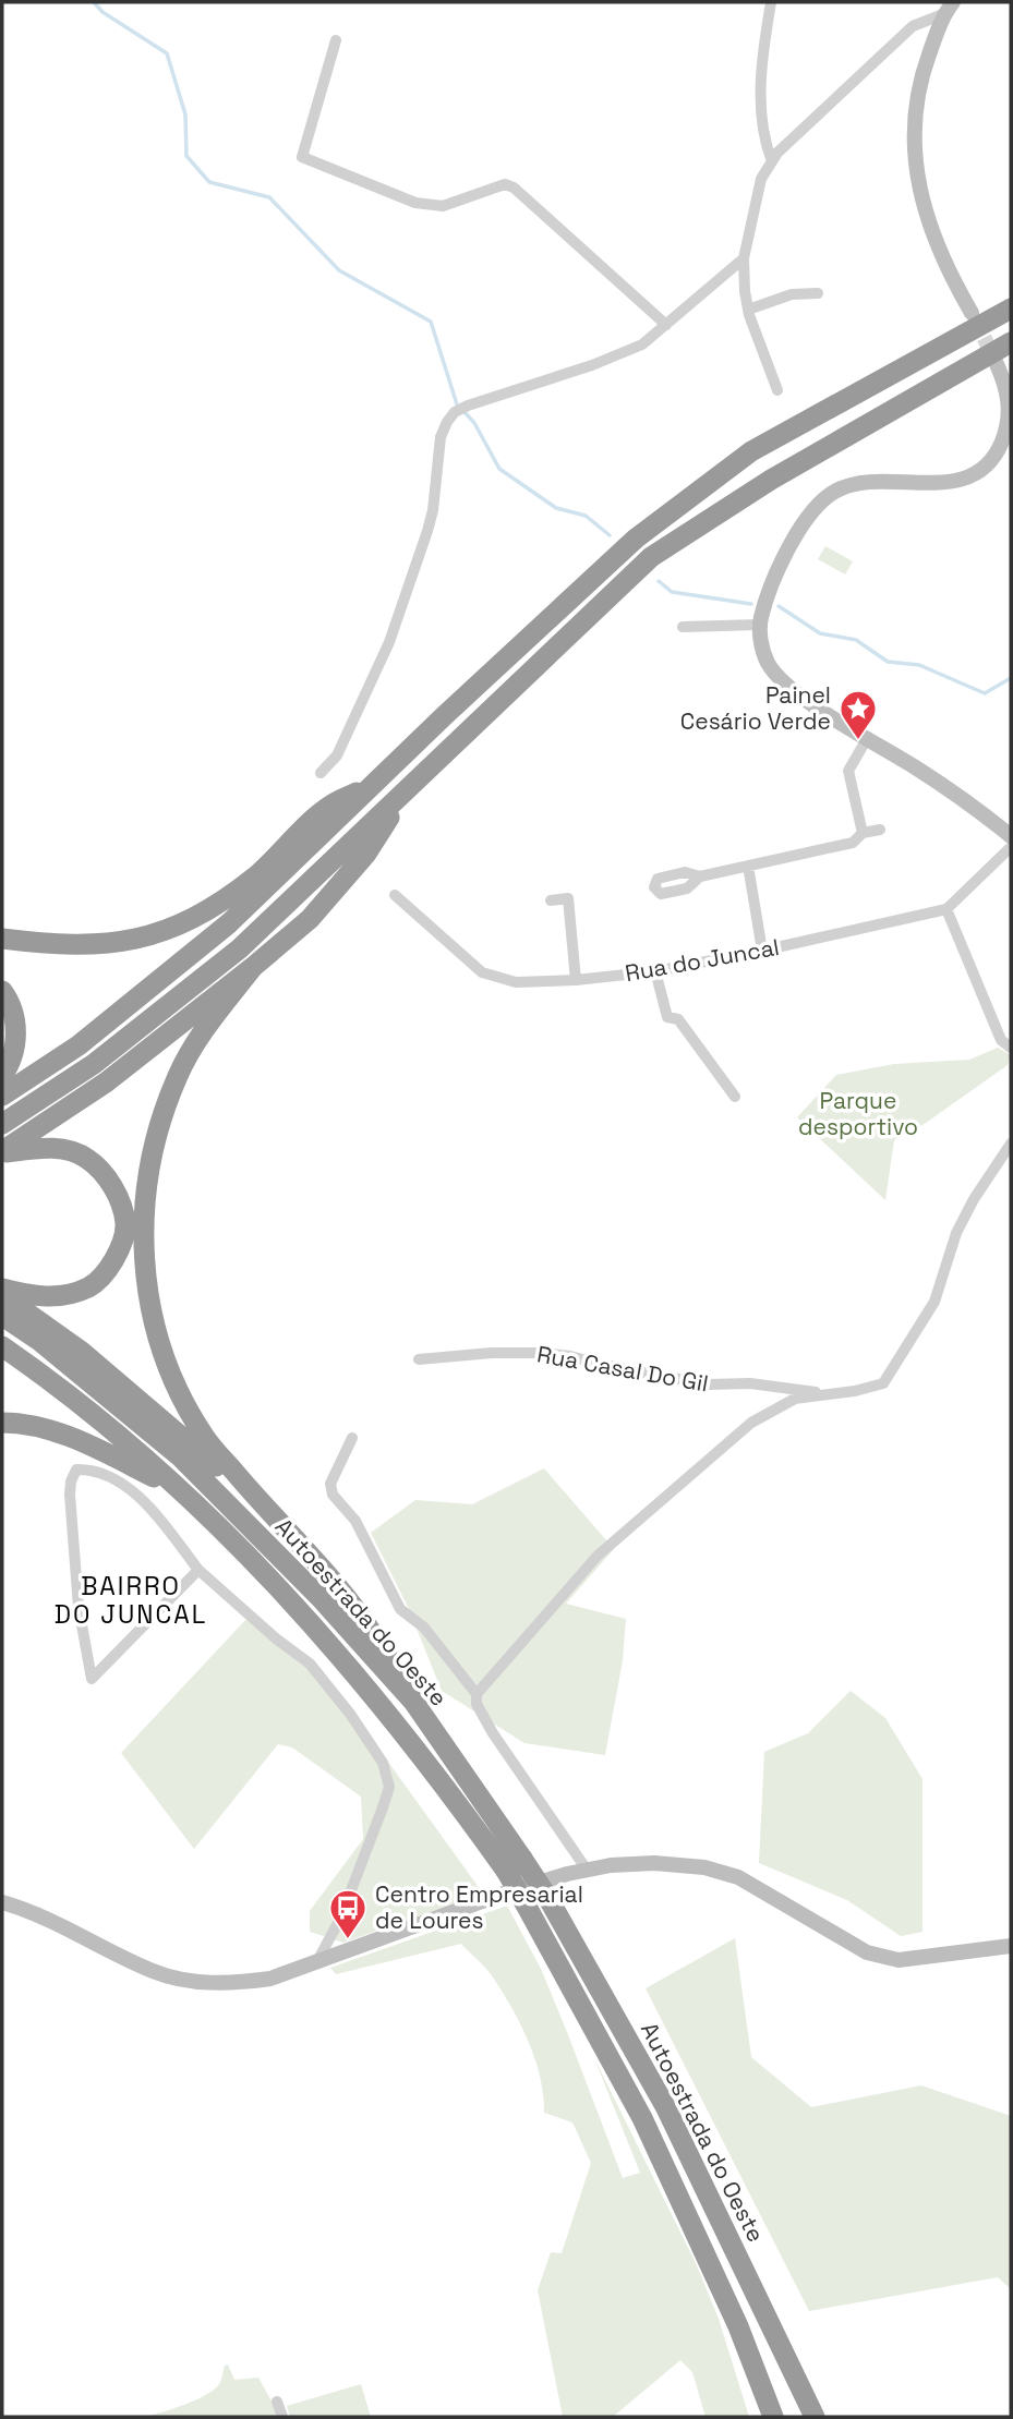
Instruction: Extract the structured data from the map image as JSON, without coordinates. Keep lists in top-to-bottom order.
{
  "streets": {
    "highway": ["Autoestrada do Oeste"],
    "street": ["Rua do Juncal", "Rua Casal Do Gil"]
  },
  "districts": ["BAIRRO DO JUNCAL"],
  "parks": ["Parque desportivo"],
  "places": {
    "place": ["Painel Cesário Verde"],
    "bus stop": ["Centro Empresarial de Loures"]
  }
}
